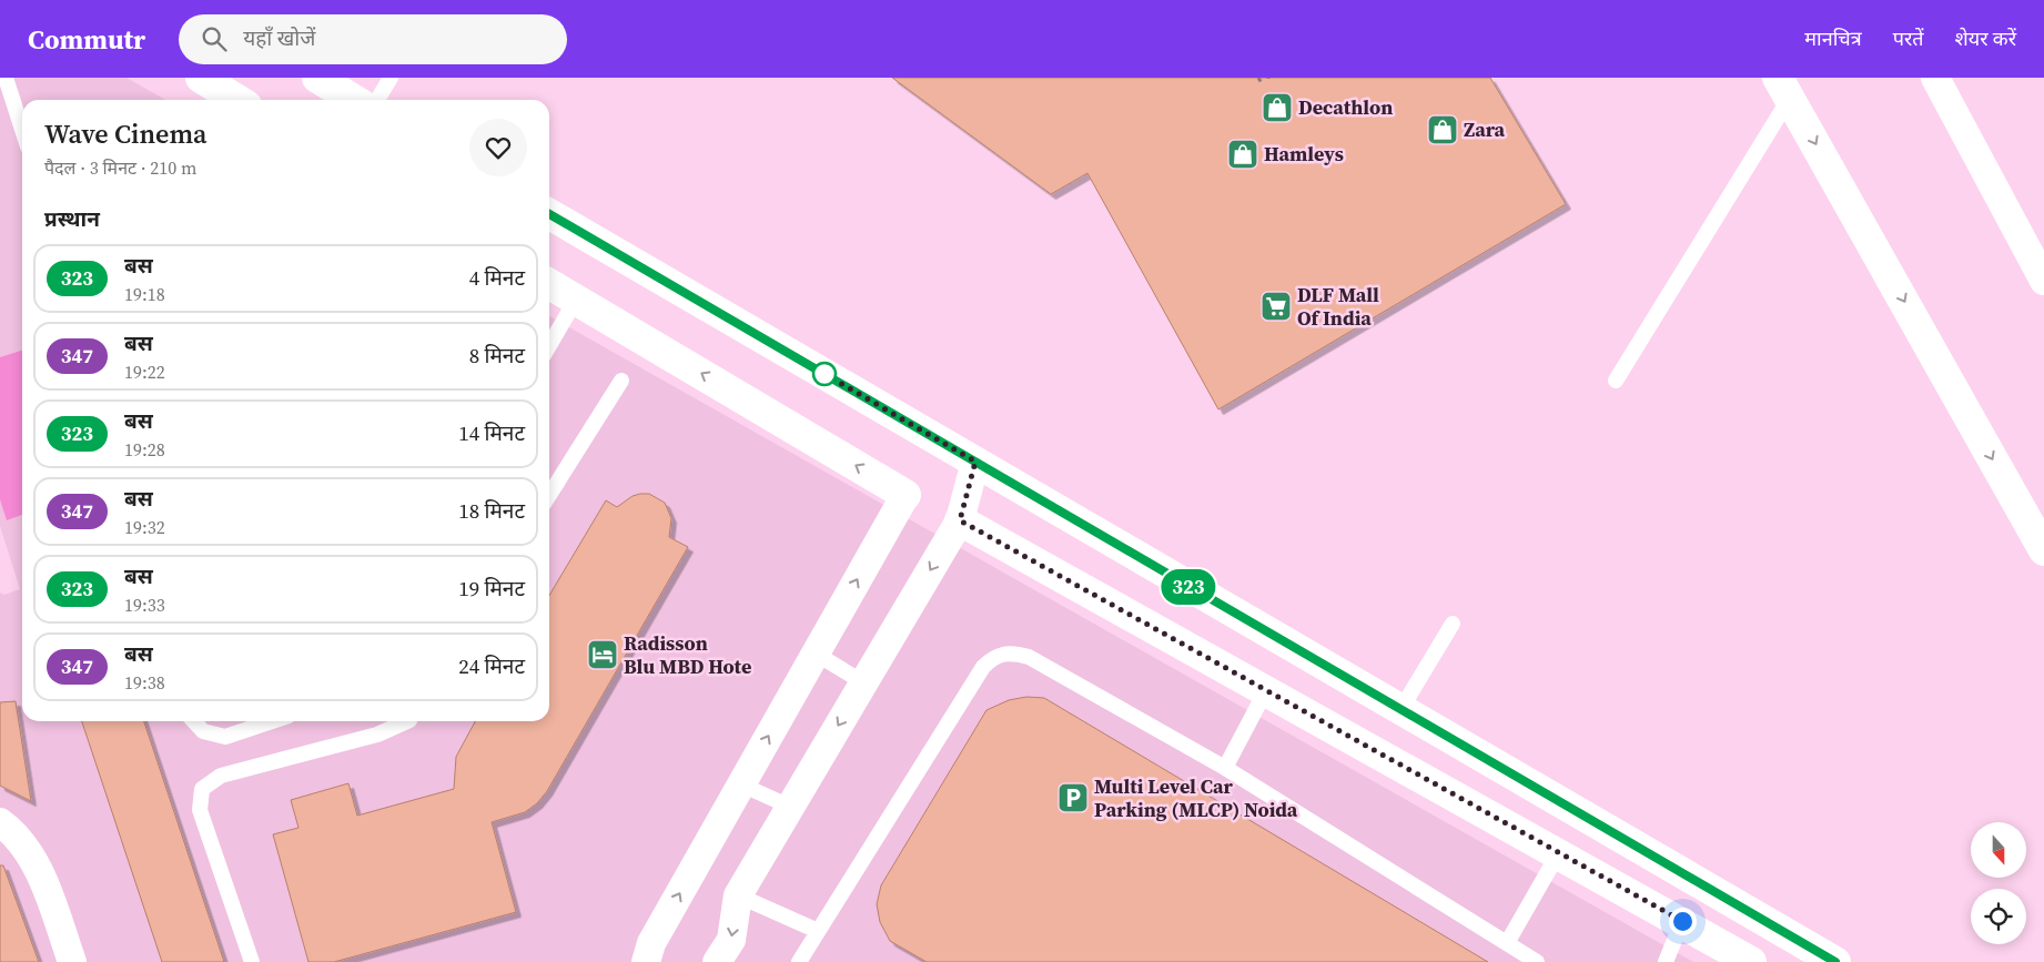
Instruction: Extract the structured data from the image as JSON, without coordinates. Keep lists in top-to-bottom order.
{
  "places": {
    "shop": ["Decathlon", "Zara", "Hamleys"],
    "supermarket": ["DLF Mall Of India"],
    "hotel": ["Radisson Blu MBD Hote"],
    "parking": ["Multi Level Car Parking (MLCP) Noida"]
  },
  "lines": ["bus line 323"],
  "north": "bottom",
  "page": {
    "header": "Commutr",
    "search": "यहाँ खोजें",
    "nav": ["मानचित्र", "परतें", "शेयर करें"],
    "on_map": "323",
    "heading": [
      ["Wave Cinema", "पैदल · 3 मिनट · 210 m"],
      "प्रस्थान"
    ],
    "list": [
      {
        "mark": "323",
        "name": "बस",
        "note": "19:18",
        "value": "4 मिनट"
      },
      {
        "mark": "347",
        "name": "बस",
        "note": "19:22",
        "value": "8 मिनट"
      },
      {
        "mark": "323",
        "name": "बस",
        "note": "19:28",
        "value": "14 मिनट"
      },
      {
        "mark": "347",
        "name": "बस",
        "note": "19:32",
        "value": "18 मिनट"
      },
      {
        "mark": "323",
        "name": "बस",
        "note": "19:33",
        "value": "19 मिनट"
      },
      {
        "mark": "347",
        "name": "बस",
        "note": "19:38",
        "value": "24 मिनट"
      }
    ]
  }
}
